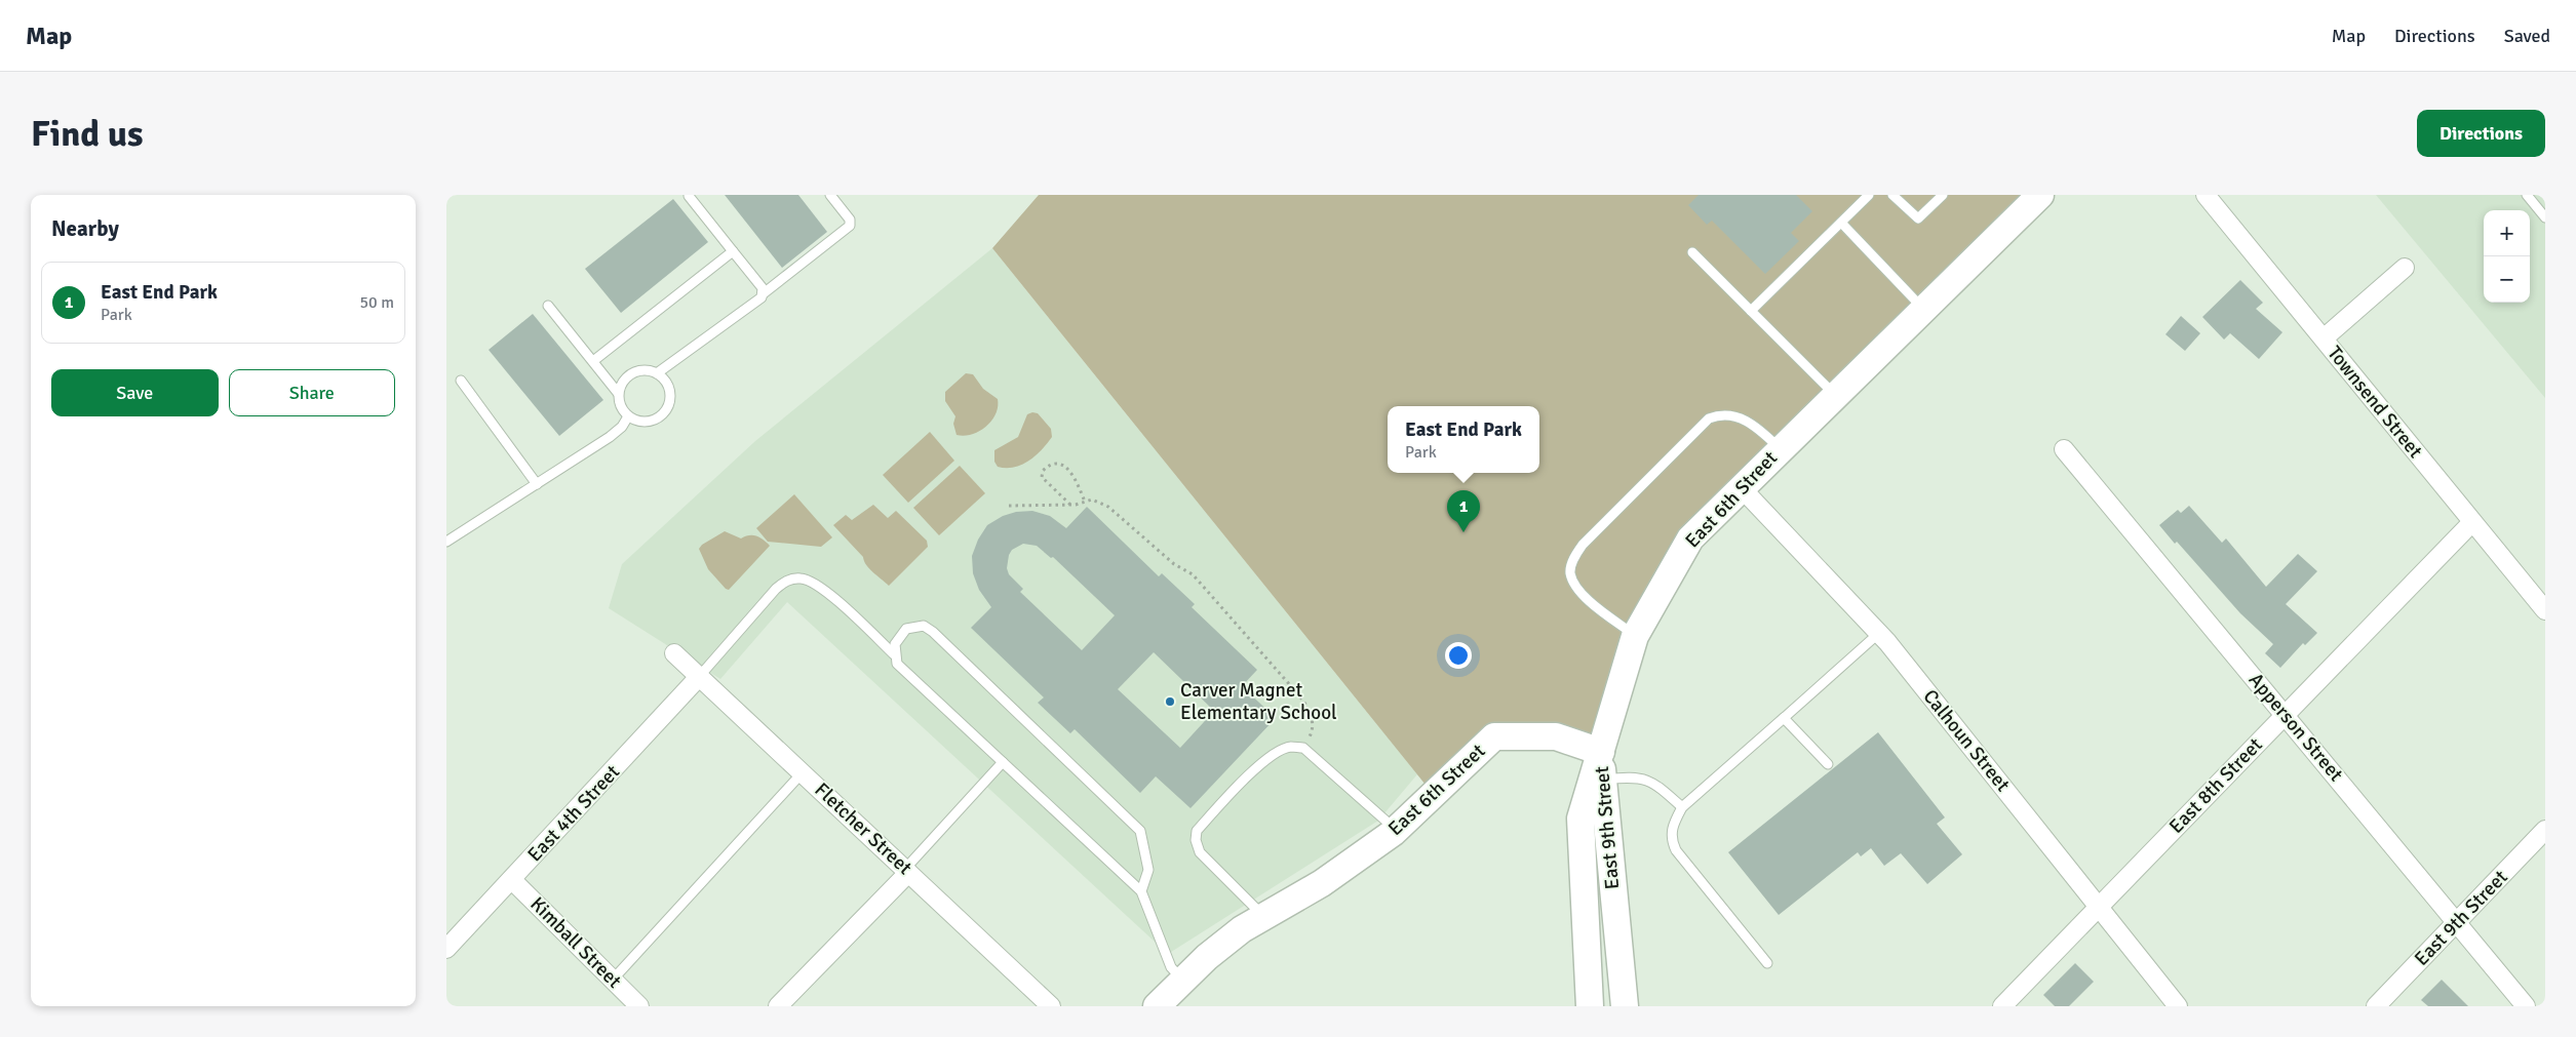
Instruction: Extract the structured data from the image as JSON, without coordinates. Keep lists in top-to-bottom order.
{
  "streets": {
    "main road": ["East 6th Street", "East 9th Street"],
    "street": [
      "Townsend Street",
      "Apperson Street",
      "Calhoun Street",
      "East 8th Street",
      "East 4th Street",
      "Fletcher Street",
      "Kimball Street"
    ]
  },
  "crossings": [
    ["Townsend Street", "East 8th Street"],
    ["East 6th Street", "Calhoun Street"],
    ["East 6th Street", "East 9th Street"],
    ["Apperson Street", "East 8th Street"],
    ["Apperson Street", "East 9th Street"],
    ["Calhoun Street", "East 8th Street"],
    ["East 4th Street", "Fletcher Street"],
    ["East 4th Street", "Kimball Street"]
  ],
  "places": ["Carver Magnet Elementary School"],
  "page": {
    "header": "Map",
    "nav": ["Map", "Directions", "Saved"],
    "buttons": [
      "Directions",
      ["Save", "Share"]
    ],
    "title": "Find us",
    "heading": "Nearby",
    "map_buttons": ["+", "−"],
    "list": [
      {
        "mark": "1",
        "name": "East End Park",
        "note": "Park",
        "value": "50 m"
      }
    ],
    "popup": ["East End Park", "Park"],
    "pins": "1"
  }
}
